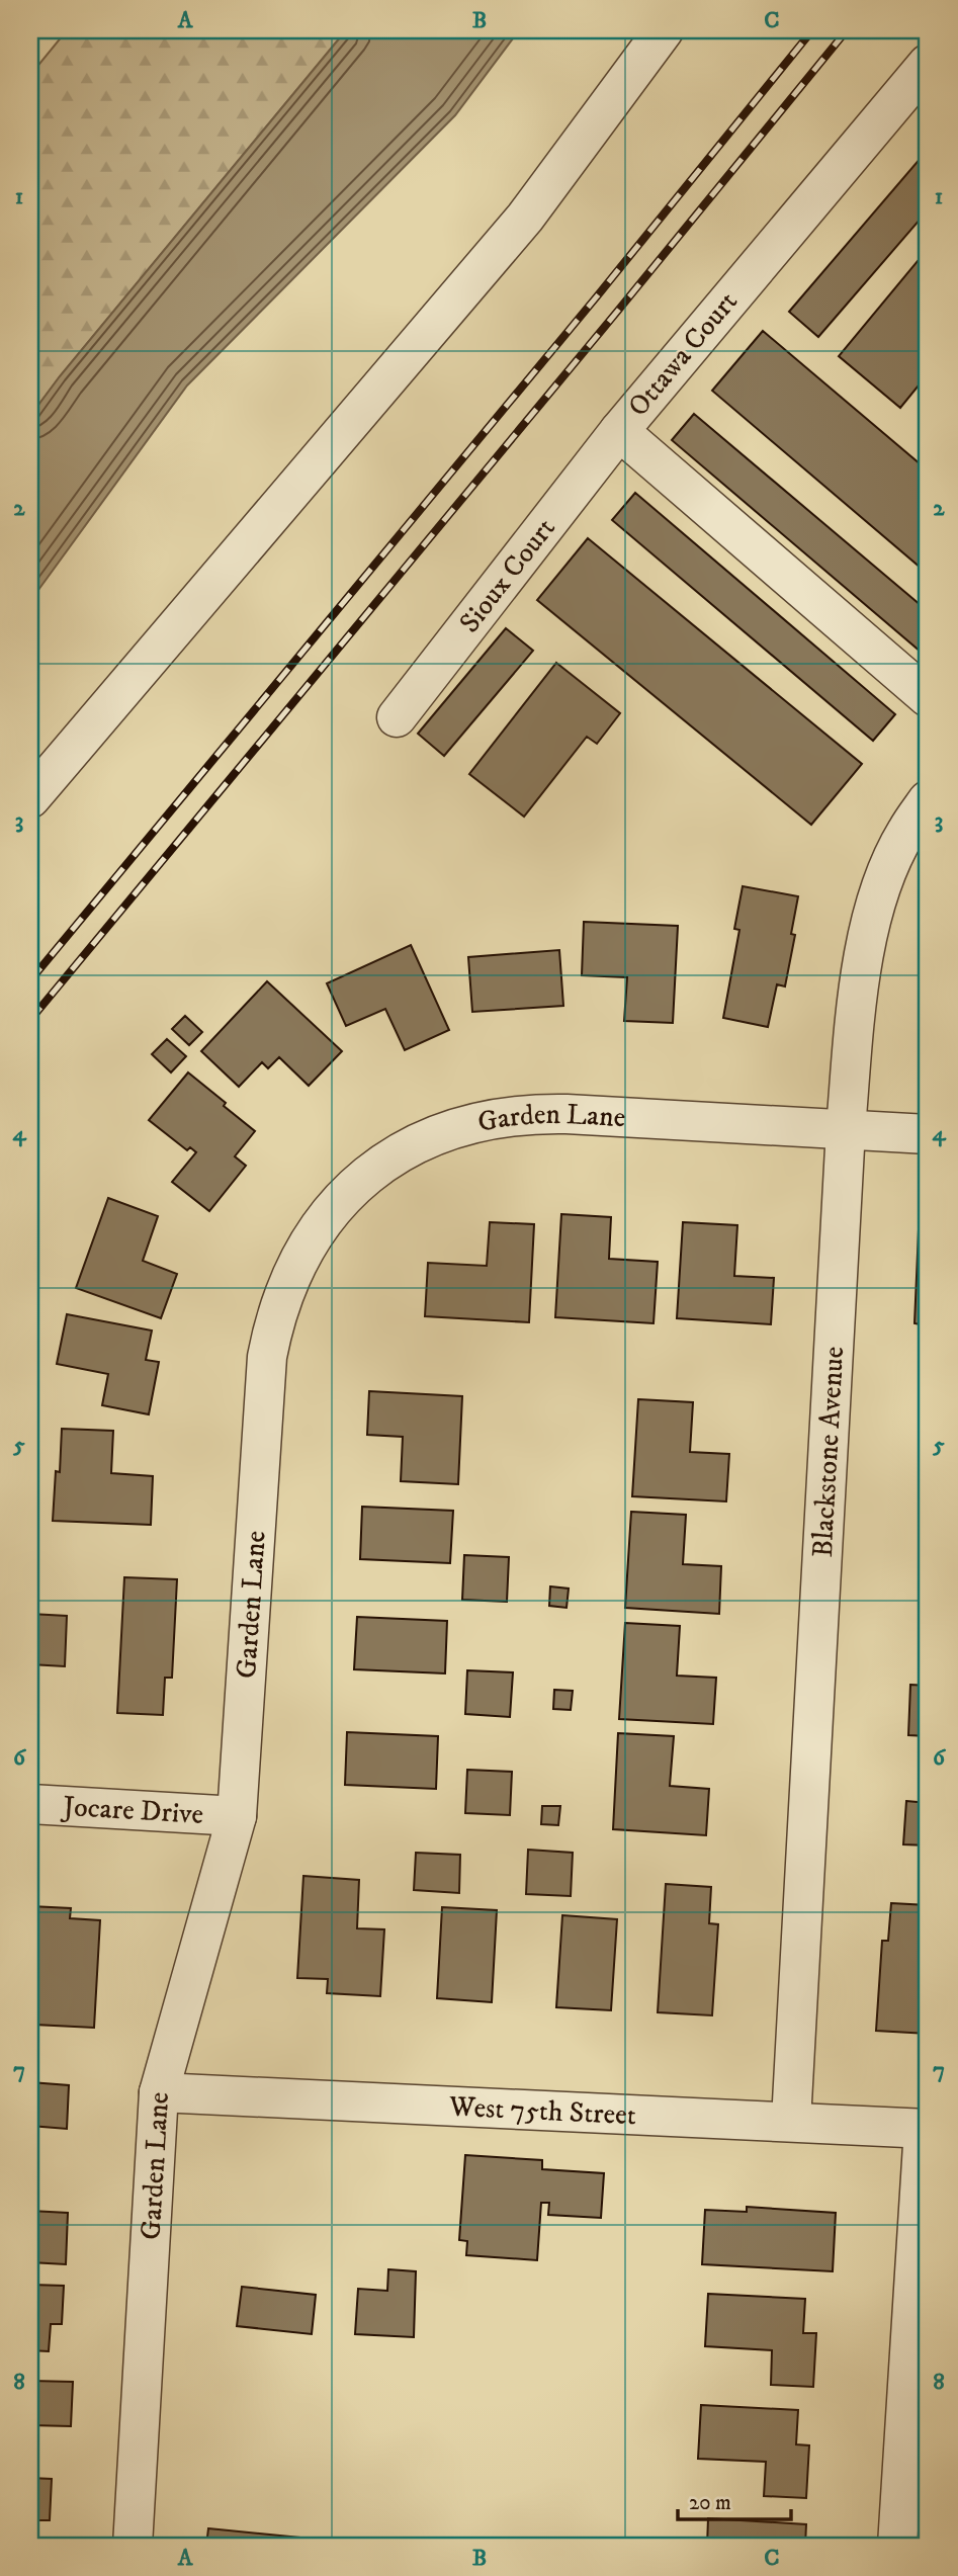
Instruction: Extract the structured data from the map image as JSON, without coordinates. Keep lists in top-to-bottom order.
{
  "streets": {
    "street": [
      "Ottawa Court",
      "Sioux Court",
      "Garden Lane",
      "Blackstone Avenue",
      "Jocare Drive",
      "West 75th Street"
    ]
  },
  "crossings": [
    ["Ottawa Court", "Sioux Court"],
    ["Garden Lane", "Blackstone Avenue"],
    ["Garden Lane", "Jocare Drive"],
    ["Garden Lane", "West 75th Street"],
    ["Blackstone Avenue", "West 75th Street"]
  ],
  "scale_bar": "20 m",
  "grid": {
    "columns": ["A", "B", "C"],
    "rows": [
      "1",
      "2",
      "3",
      "4",
      "5",
      "6",
      "7",
      "8"
    ]
  }
}
